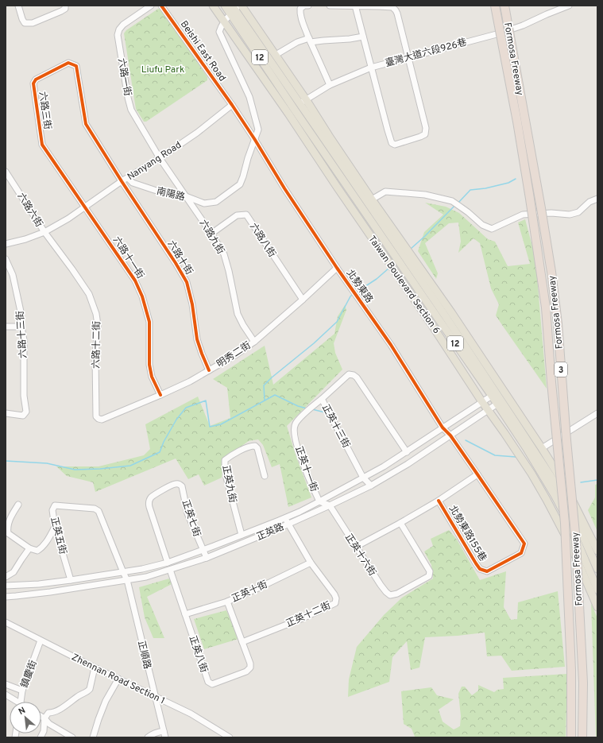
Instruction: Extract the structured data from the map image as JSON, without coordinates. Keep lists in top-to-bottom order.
{
  "streets": {
    "highway": ["Formosa Freeway", "3"],
    "main road": ["12", "Taiwan Boulevard Section 6"],
    "street": [
      "Beishi East Road",
      "臺灣大道六段926巷",
      "六路一街",
      "六路三街",
      "Nanyang Road",
      "南陽路",
      "六路六街",
      "六路九街",
      "六路八街",
      "六路十一街",
      "六路十街",
      "北勢東路",
      "六路十三街",
      "六路十二街",
      "明秀二街",
      "正英十三街",
      "正英十一街",
      "正英九街",
      "正英七街",
      "正英路",
      "北勢東路155巷",
      "正英五街",
      "正英十六街",
      "正英十街",
      "正英十二街",
      "正英八街",
      "正順路",
      "鎮慶街",
      "Zhennan Road Section 1"
    ]
  },
  "crossings": [
    ["Beishi East Road", "Nanyang Road"],
    ["Beishi East Road", "北勢東路"],
    ["臺灣大道六段926巷", "Taiwan Boulevard Section 6"],
    ["六路一街", "Nanyang Road"],
    ["六路一街", "六路九街"],
    ["六路三街", "Nanyang Road"],
    ["六路三街", "六路十一街"],
    ["六路三街", "六路十街"],
    ["Nanyang Road", "南陽路"],
    ["Nanyang Road", "六路六街"],
    ["Nanyang Road", "六路九街"],
    ["Nanyang Road", "六路十一街"],
    ["Nanyang Road", "六路十街"],
    ["Nanyang Road", "北勢東路"],
    ["Nanyang Road", "六路十二街"],
    ["南陽路", "六路九街"],
    ["南陽路", "Taiwan Boulevard Section 6"],
    ["南陽路", "北勢東路"],
    ["六路六街", "六路十二街"],
    ["六路九街", "六路八街"],
    ["六路九街", "明秀二街"],
    ["六路八街", "明秀二街"],
    ["六路十一街", "明秀二街"],
    ["六路十街", "明秀二街"],
    ["Taiwan Boulevard Section 6", "正英路"],
    ["北勢東路", "明秀二街"],
    ["北勢東路", "正英路"],
    ["北勢東路", "北勢東路155巷"],
    ["六路十二街", "明秀二街"],
    ["正英十三街", "正英十一街"],
    ["正英十三街", "正英路"],
    ["正英十一街", "正英路"],
    ["正英十一街", "正英十六街"],
    ["正英九街", "正英路"],
    ["正英七街", "正英路"],
    ["正英路", "正英五街"],
    ["正英路", "正英十六街"],
    ["正英路", "正英十二街"],
    ["正英路", "正英八街"],
    ["正英路", "正順路"],
    ["北勢東路155巷", "正英十六街"],
    ["正英五街", "正順路"],
    ["正英十街", "正英十二街"],
    ["正英十街", "正英八街"],
    ["正英十二街", "正英八街"],
    ["正順路", "Zhennan Road Section 1"],
    ["鎮慶街", "Zhennan Road Section 1"]
  ],
  "parks": ["Liufu Park"],
  "north": "top left"
}
